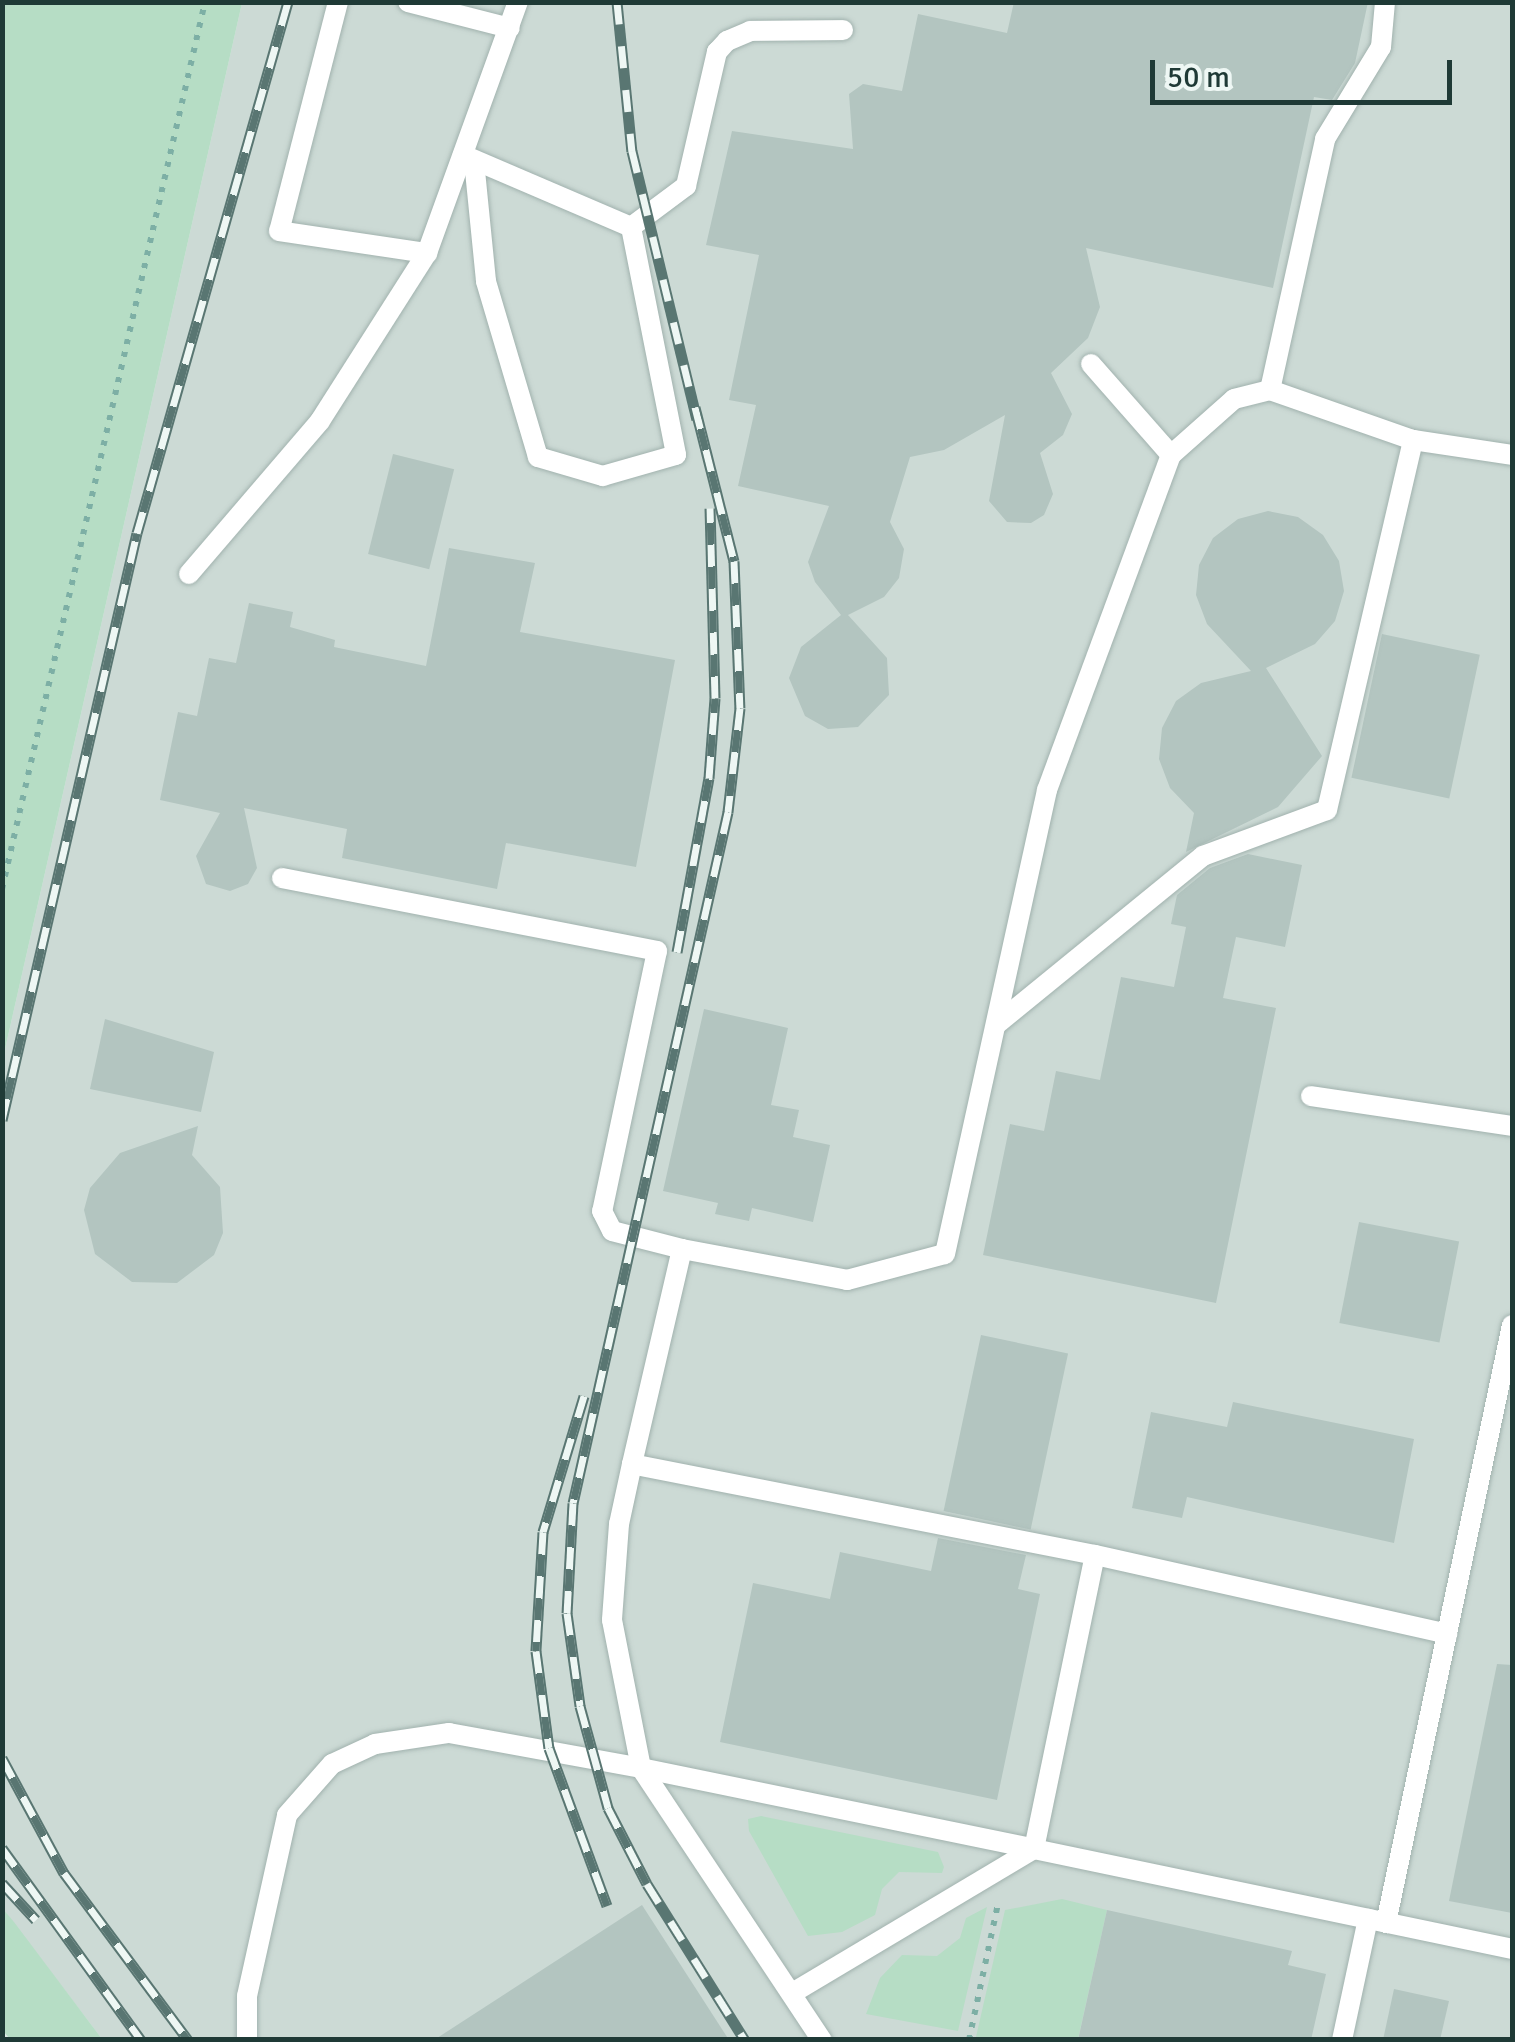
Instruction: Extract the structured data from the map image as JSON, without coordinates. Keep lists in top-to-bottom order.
{
  "scale_bar": "50 m"
}
